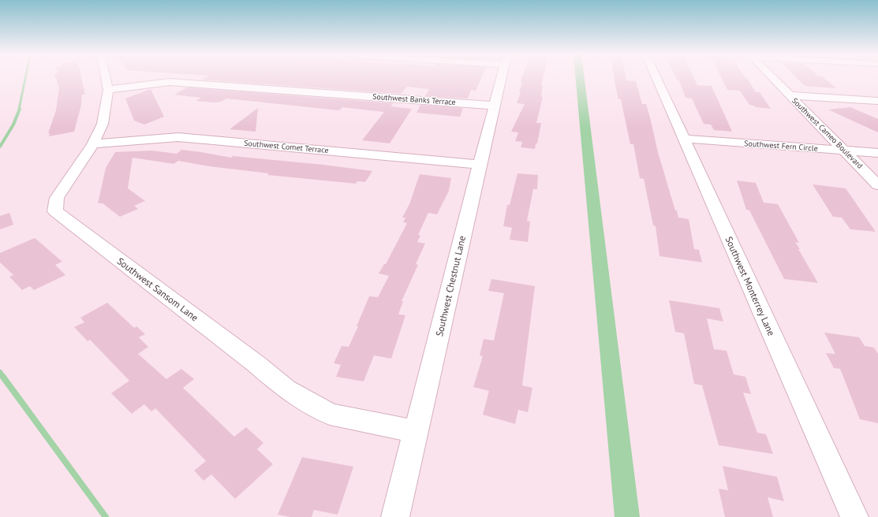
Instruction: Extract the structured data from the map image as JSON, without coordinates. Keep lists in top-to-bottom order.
{
  "streets": {
    "street": [
      "Southwest Banks Terrace",
      "Southwest Cameo Boulevard",
      "Southwest Fern Circle",
      "Southwest Comet Terrace",
      "Southwest Chestnut Lane",
      "Southwest Monterrey Lane",
      "Southwest Sansom Lane"
    ]
  },
  "crossings": [
    ["Southwest Banks Terrace", "Southwest Chestnut Lane"],
    ["Southwest Banks Terrace", "Southwest Sansom Lane"],
    ["Southwest Cameo Boulevard", "Southwest Fern Circle"],
    ["Southwest Fern Circle", "Southwest Monterrey Lane"],
    ["Southwest Comet Terrace", "Southwest Chestnut Lane"],
    ["Southwest Comet Terrace", "Southwest Sansom Lane"],
    ["Southwest Chestnut Lane", "Southwest Sansom Lane"]
  ]
}
